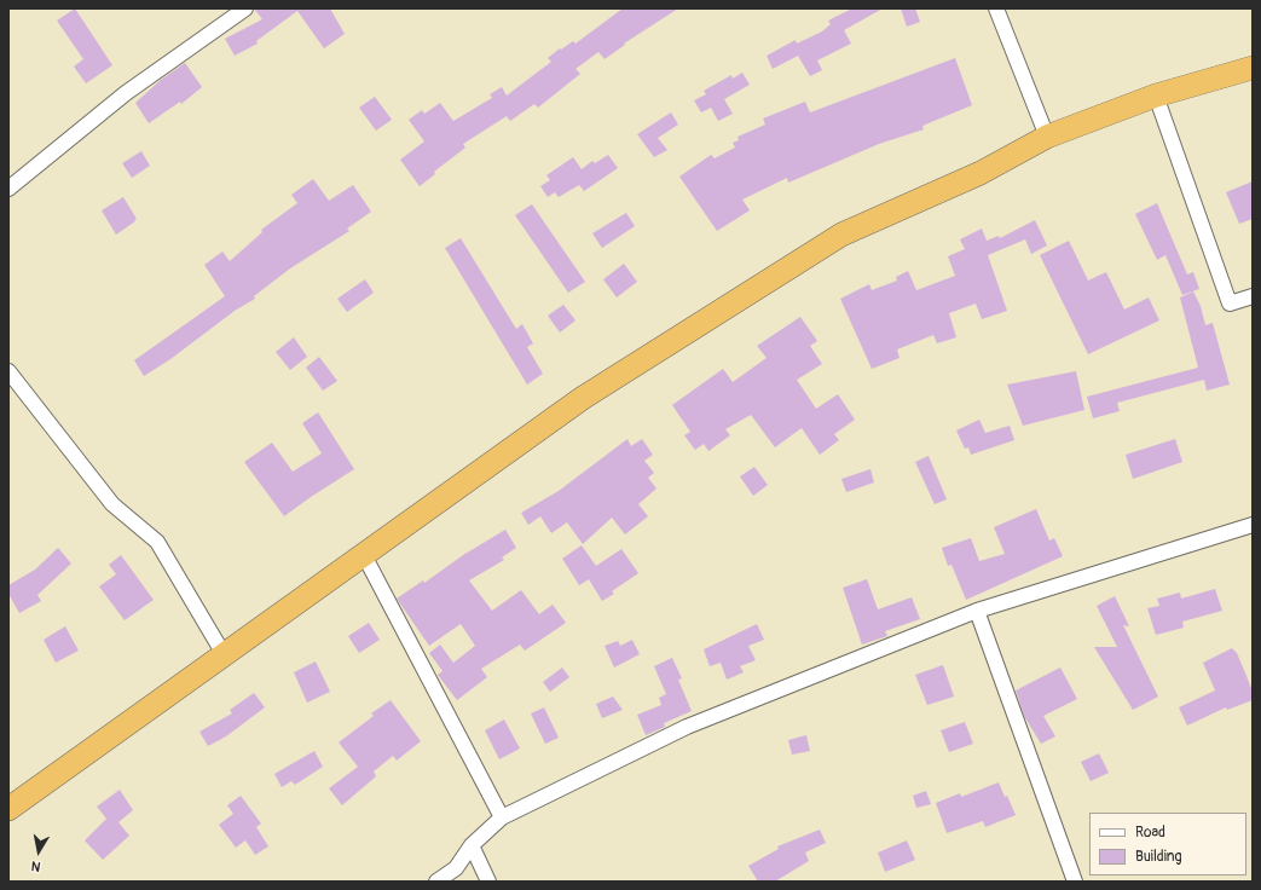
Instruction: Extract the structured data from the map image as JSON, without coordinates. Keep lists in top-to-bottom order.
{
  "legend": ["Road", "Building"],
  "north": "bottom"
}
